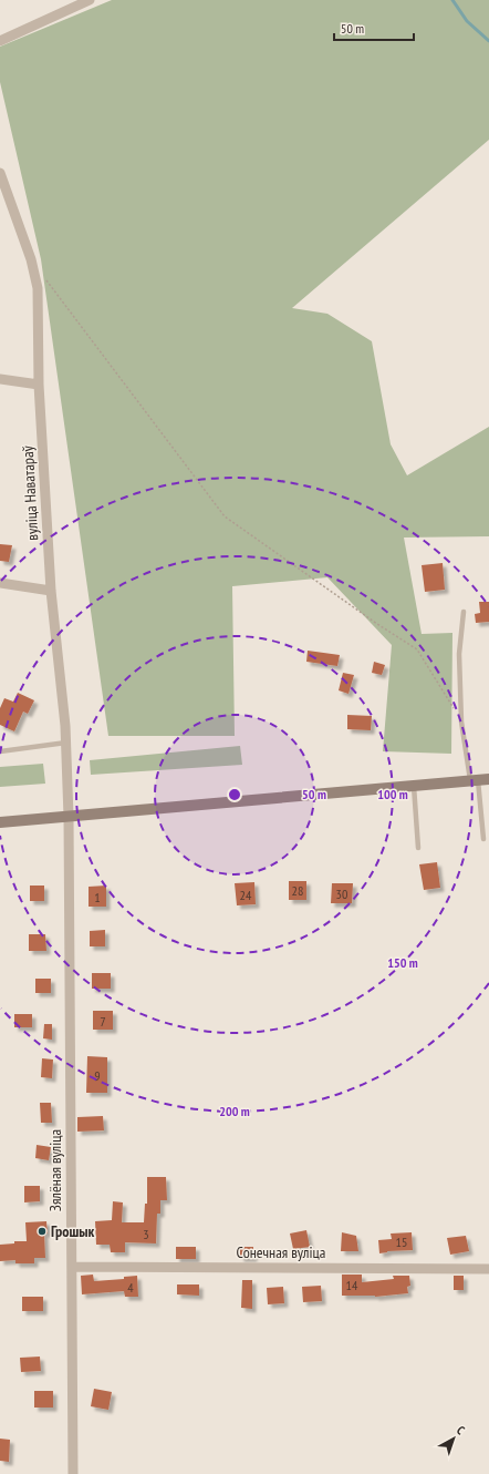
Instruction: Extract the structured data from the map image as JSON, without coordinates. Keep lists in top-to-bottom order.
{
  "streets": {
    "street": ["вуліца Наватараў", "Зялёная вуліца", "Сонечная вуліца"]
  },
  "crossings": [
    ["вуліца Наватараў", "Зялёная вуліца"],
    ["Зялёная вуліца", "Сонечная вуліца"]
  ],
  "places": ["Грошык"],
  "house_numbers": [
    "28",
    "30",
    "24",
    "1",
    "7",
    "9",
    "3",
    "15",
    "14",
    "4"
  ],
  "scale_bar": "50 m",
  "north": "top right",
  "rings": [
    "50 m",
    "100 m",
    "150 m",
    "200 m"
  ]
}
